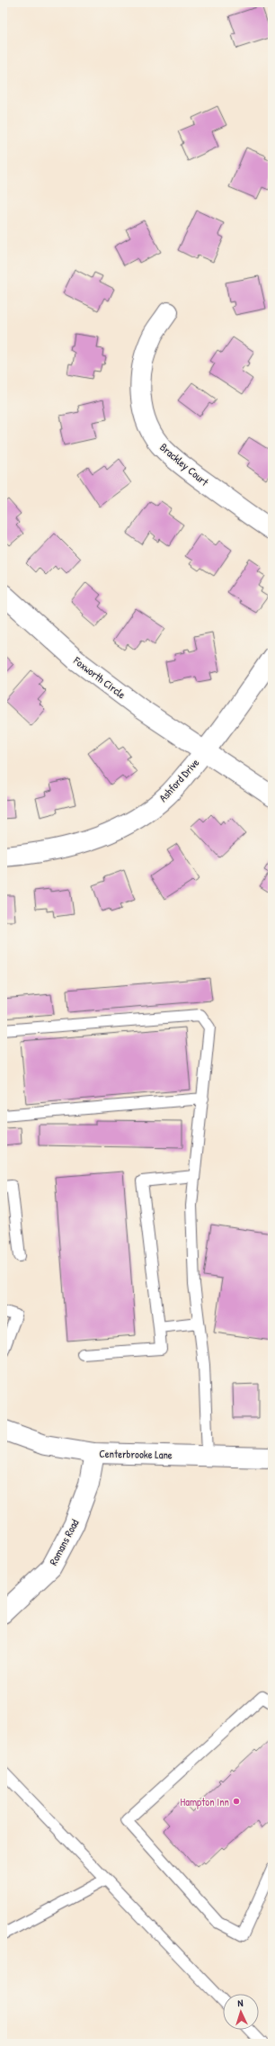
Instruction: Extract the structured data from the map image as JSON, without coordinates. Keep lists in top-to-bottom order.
{
  "streets": {
    "street": [
      "Brackley Court",
      "Foxworth Circle",
      "Ashford Drive",
      "Centerbrooke Lane",
      "Romans Road"
    ]
  },
  "crossings": [
    ["Foxworth Circle", "Ashford Drive"],
    ["Centerbrooke Lane", "Romans Road"]
  ],
  "places": ["Hampton Inn"],
  "north": "top"
}
